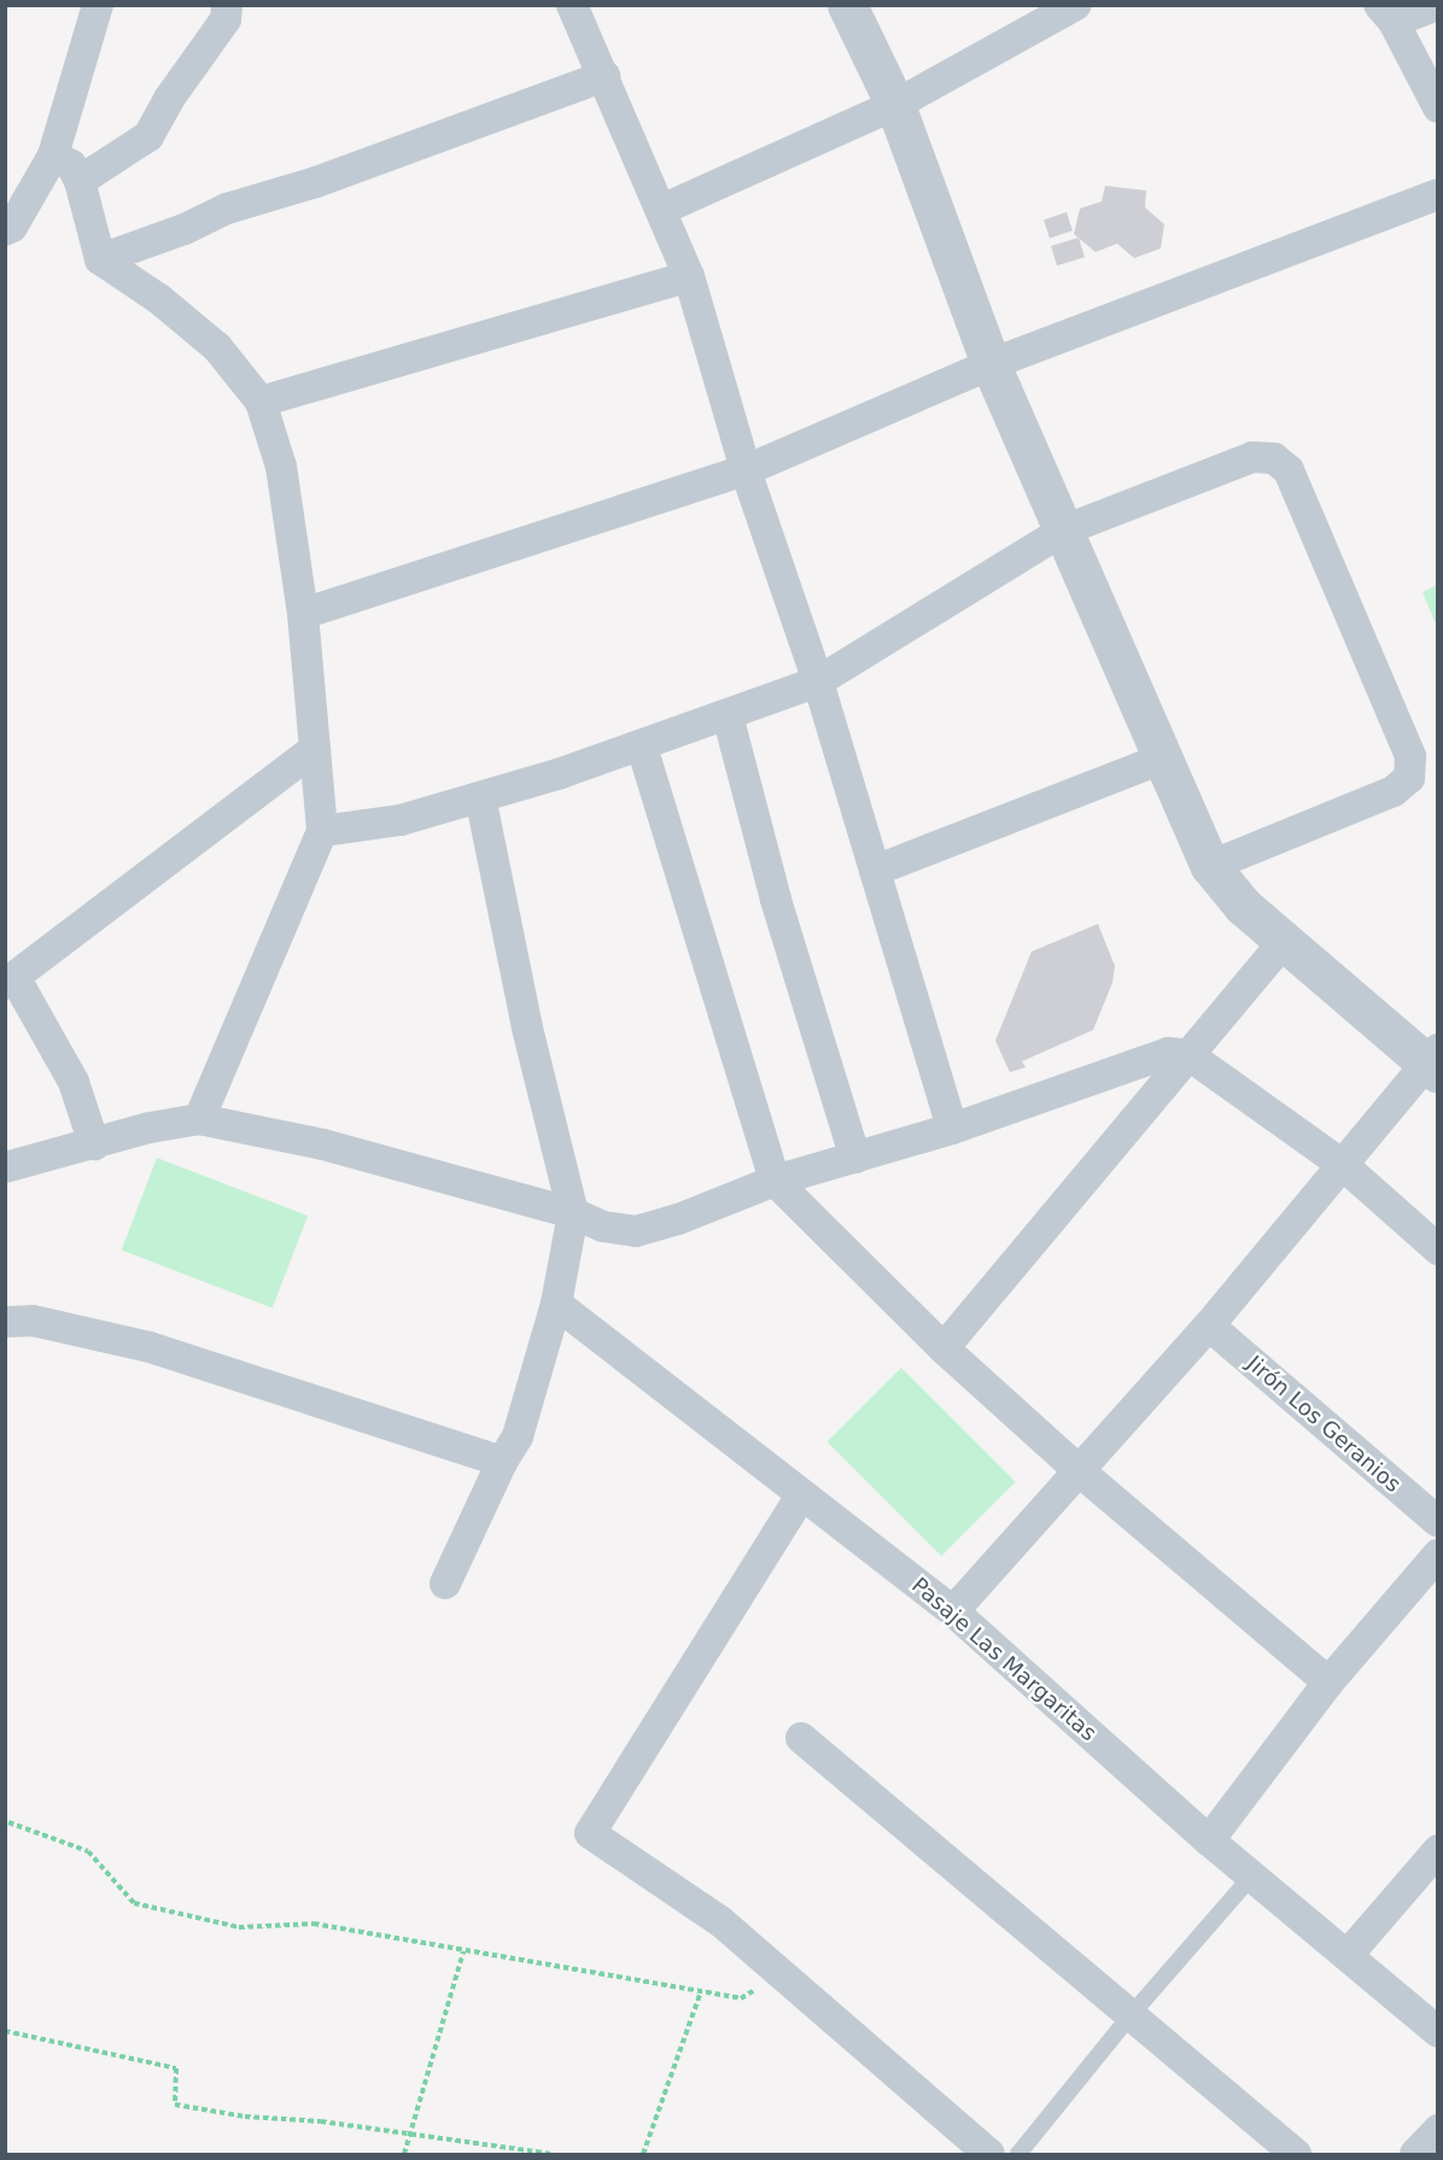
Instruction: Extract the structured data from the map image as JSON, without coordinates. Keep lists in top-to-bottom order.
{
  "streets": {
    "street": ["Jirón Los Geranios", "Pasaje Las Margaritas"]
  }
}
